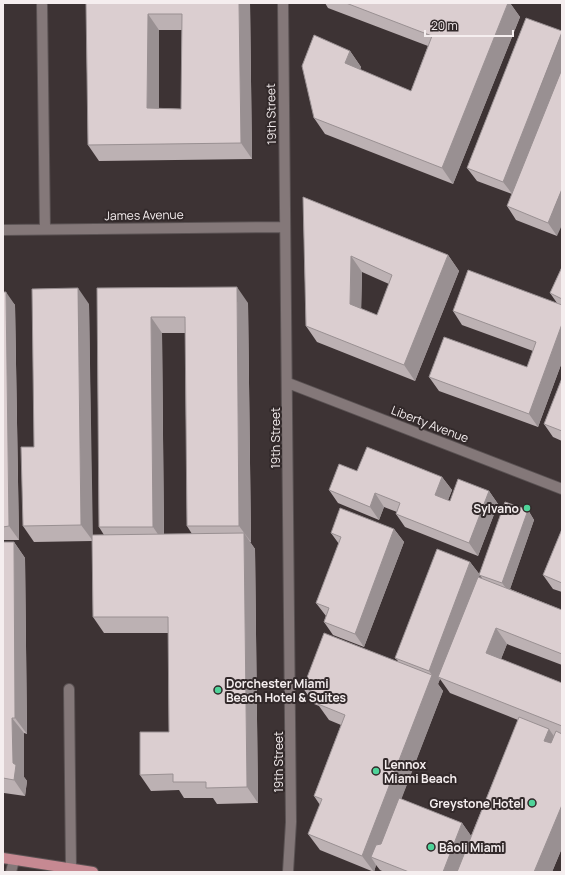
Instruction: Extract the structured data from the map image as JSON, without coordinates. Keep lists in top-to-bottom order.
{
  "streets": {
    "street": ["19th Street", "James Avenue", "Liberty Avenue"]
  },
  "crossings": [
    ["19th Street", "James Avenue"],
    ["19th Street", "Liberty Avenue"]
  ],
  "places": [
    "Sylvano",
    "Dorchester Miami Beach Hotel & Suites",
    "Lennox Miami Beach",
    "Greystone Hotel",
    "Bâoli Miami"
  ],
  "scale_bar": "20 m"
}
